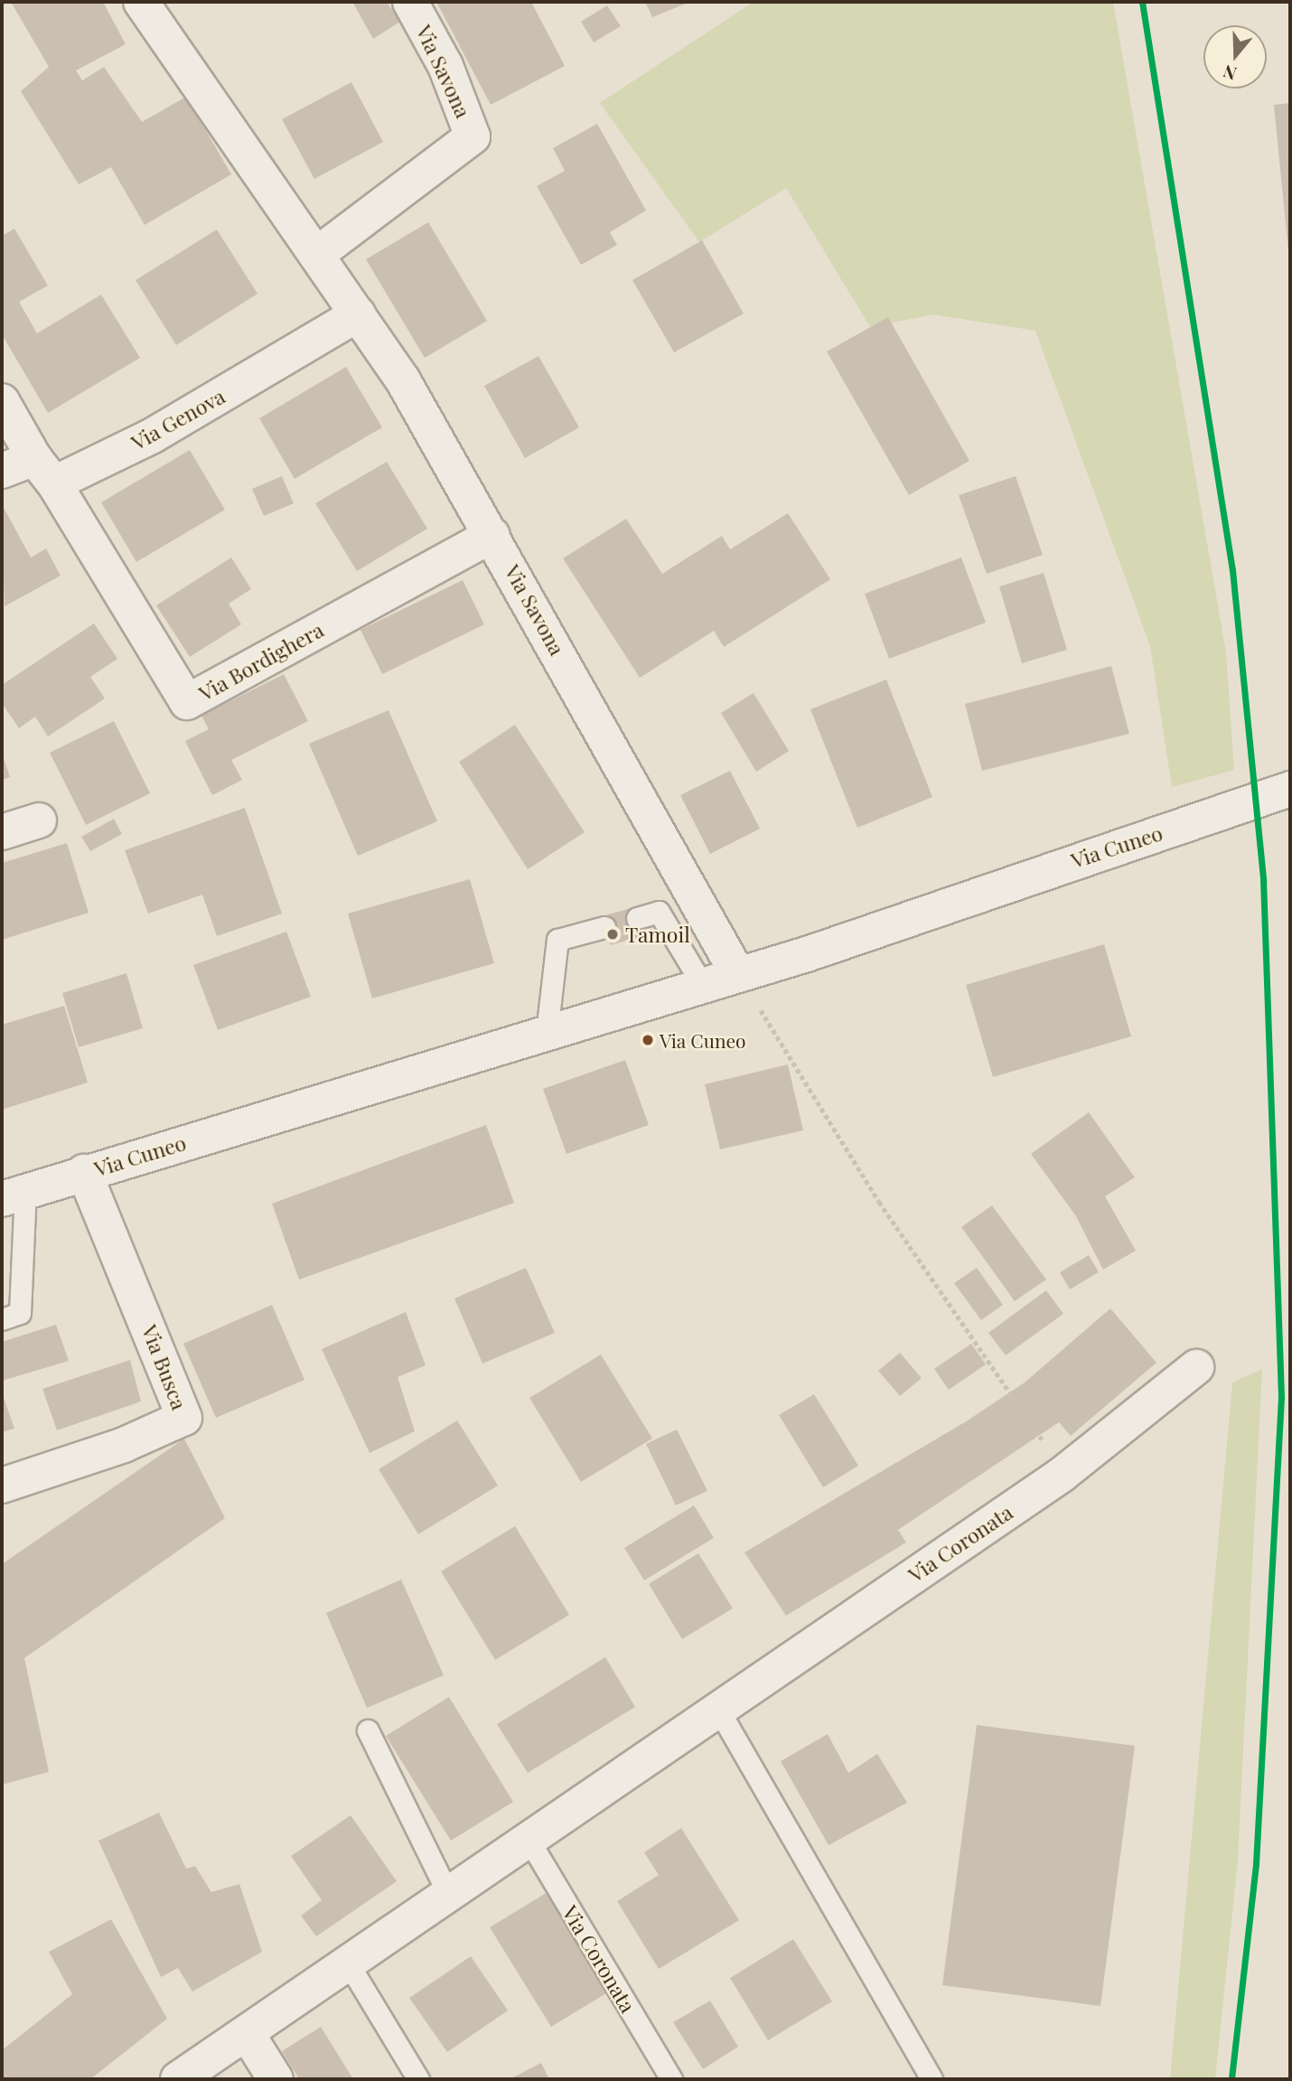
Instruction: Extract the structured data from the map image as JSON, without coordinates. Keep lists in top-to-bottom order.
{
  "streets": {
    "street": [
      "Via Savona",
      "Via Genova",
      "Via Bordighera",
      "Via Cuneo",
      "Via Busca",
      "Via Coronata"
    ]
  },
  "crossings": [
    ["Via Savona", "Via Genova"],
    ["Via Savona", "Via Bordighera"],
    ["Via Savona", "Via Cuneo"],
    ["Via Genova", "Via Bordighera"],
    ["Via Cuneo", "Via Busca"]
  ],
  "places": ["Tamoil", "Via Cuneo"],
  "north": "bottom"
}
